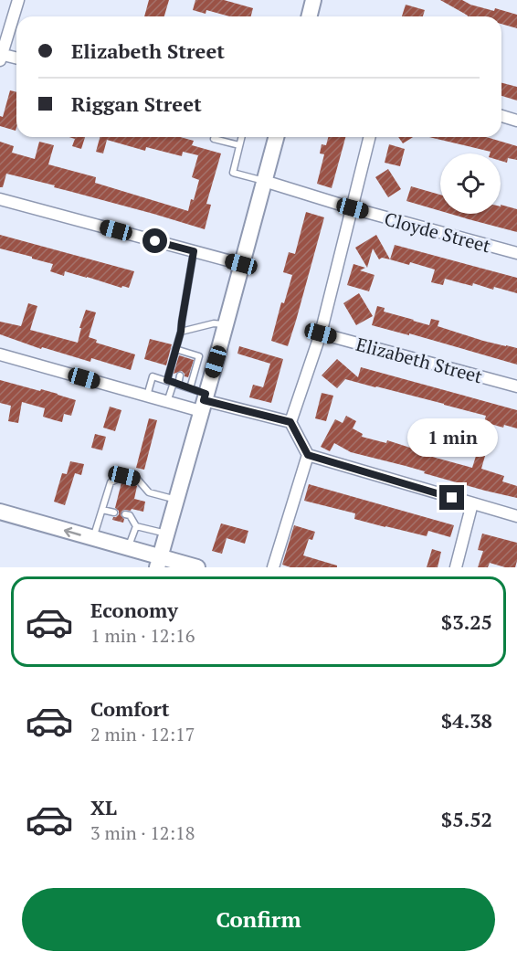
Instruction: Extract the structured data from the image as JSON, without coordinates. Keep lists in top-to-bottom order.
{
  "streets": {
    "street": ["Cloyde Street", "Elizabeth Street"]
  },
  "page": {
    "banner": ["Elizabeth Street", "Riggan Street"],
    "bubble": "1 min",
    "list": [
      {
        "name": "Economy",
        "note": "1 min · 12:16",
        "value": "$3.25"
      },
      {
        "name": "Comfort",
        "note": "2 min · 12:17",
        "value": "$4.38"
      },
      {
        "name": "XL",
        "note": "3 min · 12:18",
        "value": "$5.52"
      }
    ],
    "buttons": "Confirm"
  }
}
